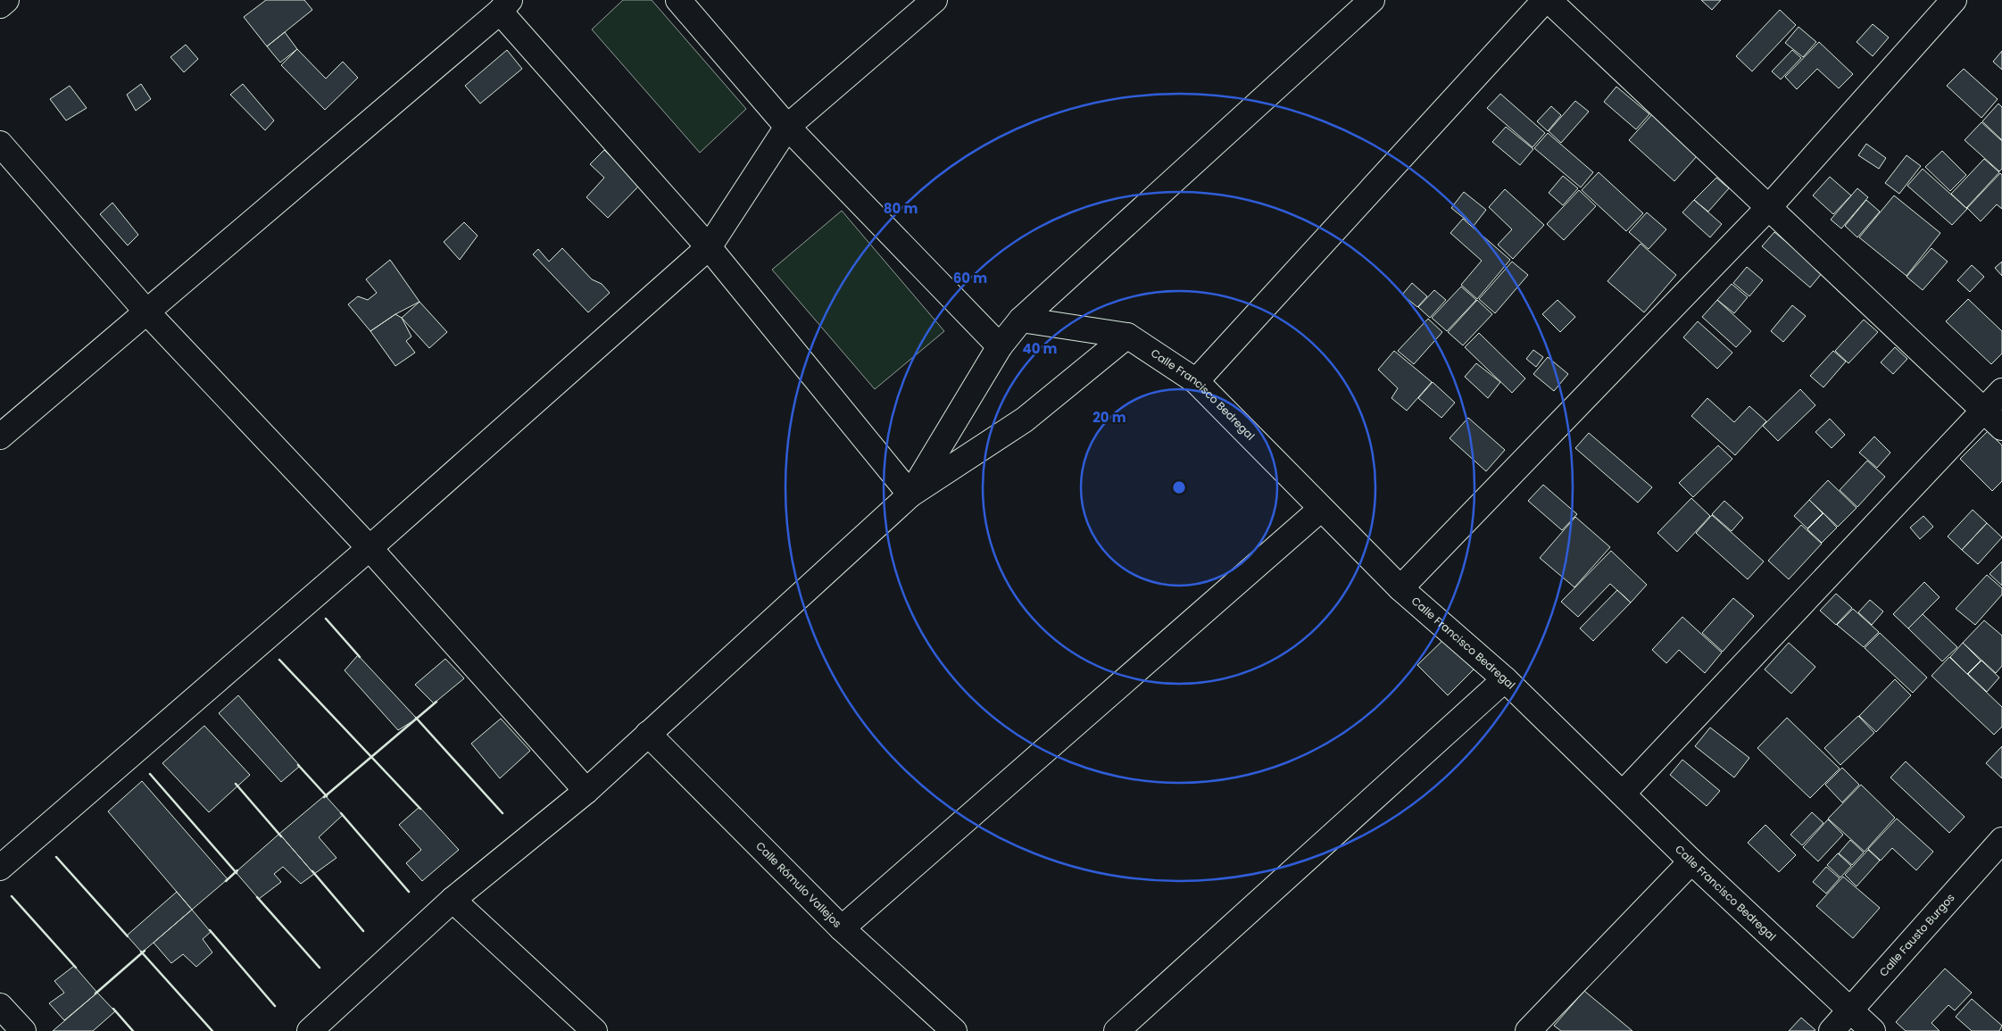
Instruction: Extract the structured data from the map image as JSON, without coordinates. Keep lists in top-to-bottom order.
{
  "streets": {
    "street": ["Calle Francisco Bedregal", "Calle Rómulo Vallejos", "Calle Fausto Burgos"]
  },
  "crossings": [
    ["Calle Francisco Bedregal", "Calle Fausto Burgos"]
  ],
  "rings": [
    "80 m",
    "60 m",
    "40 m",
    "20 m"
  ]
}
